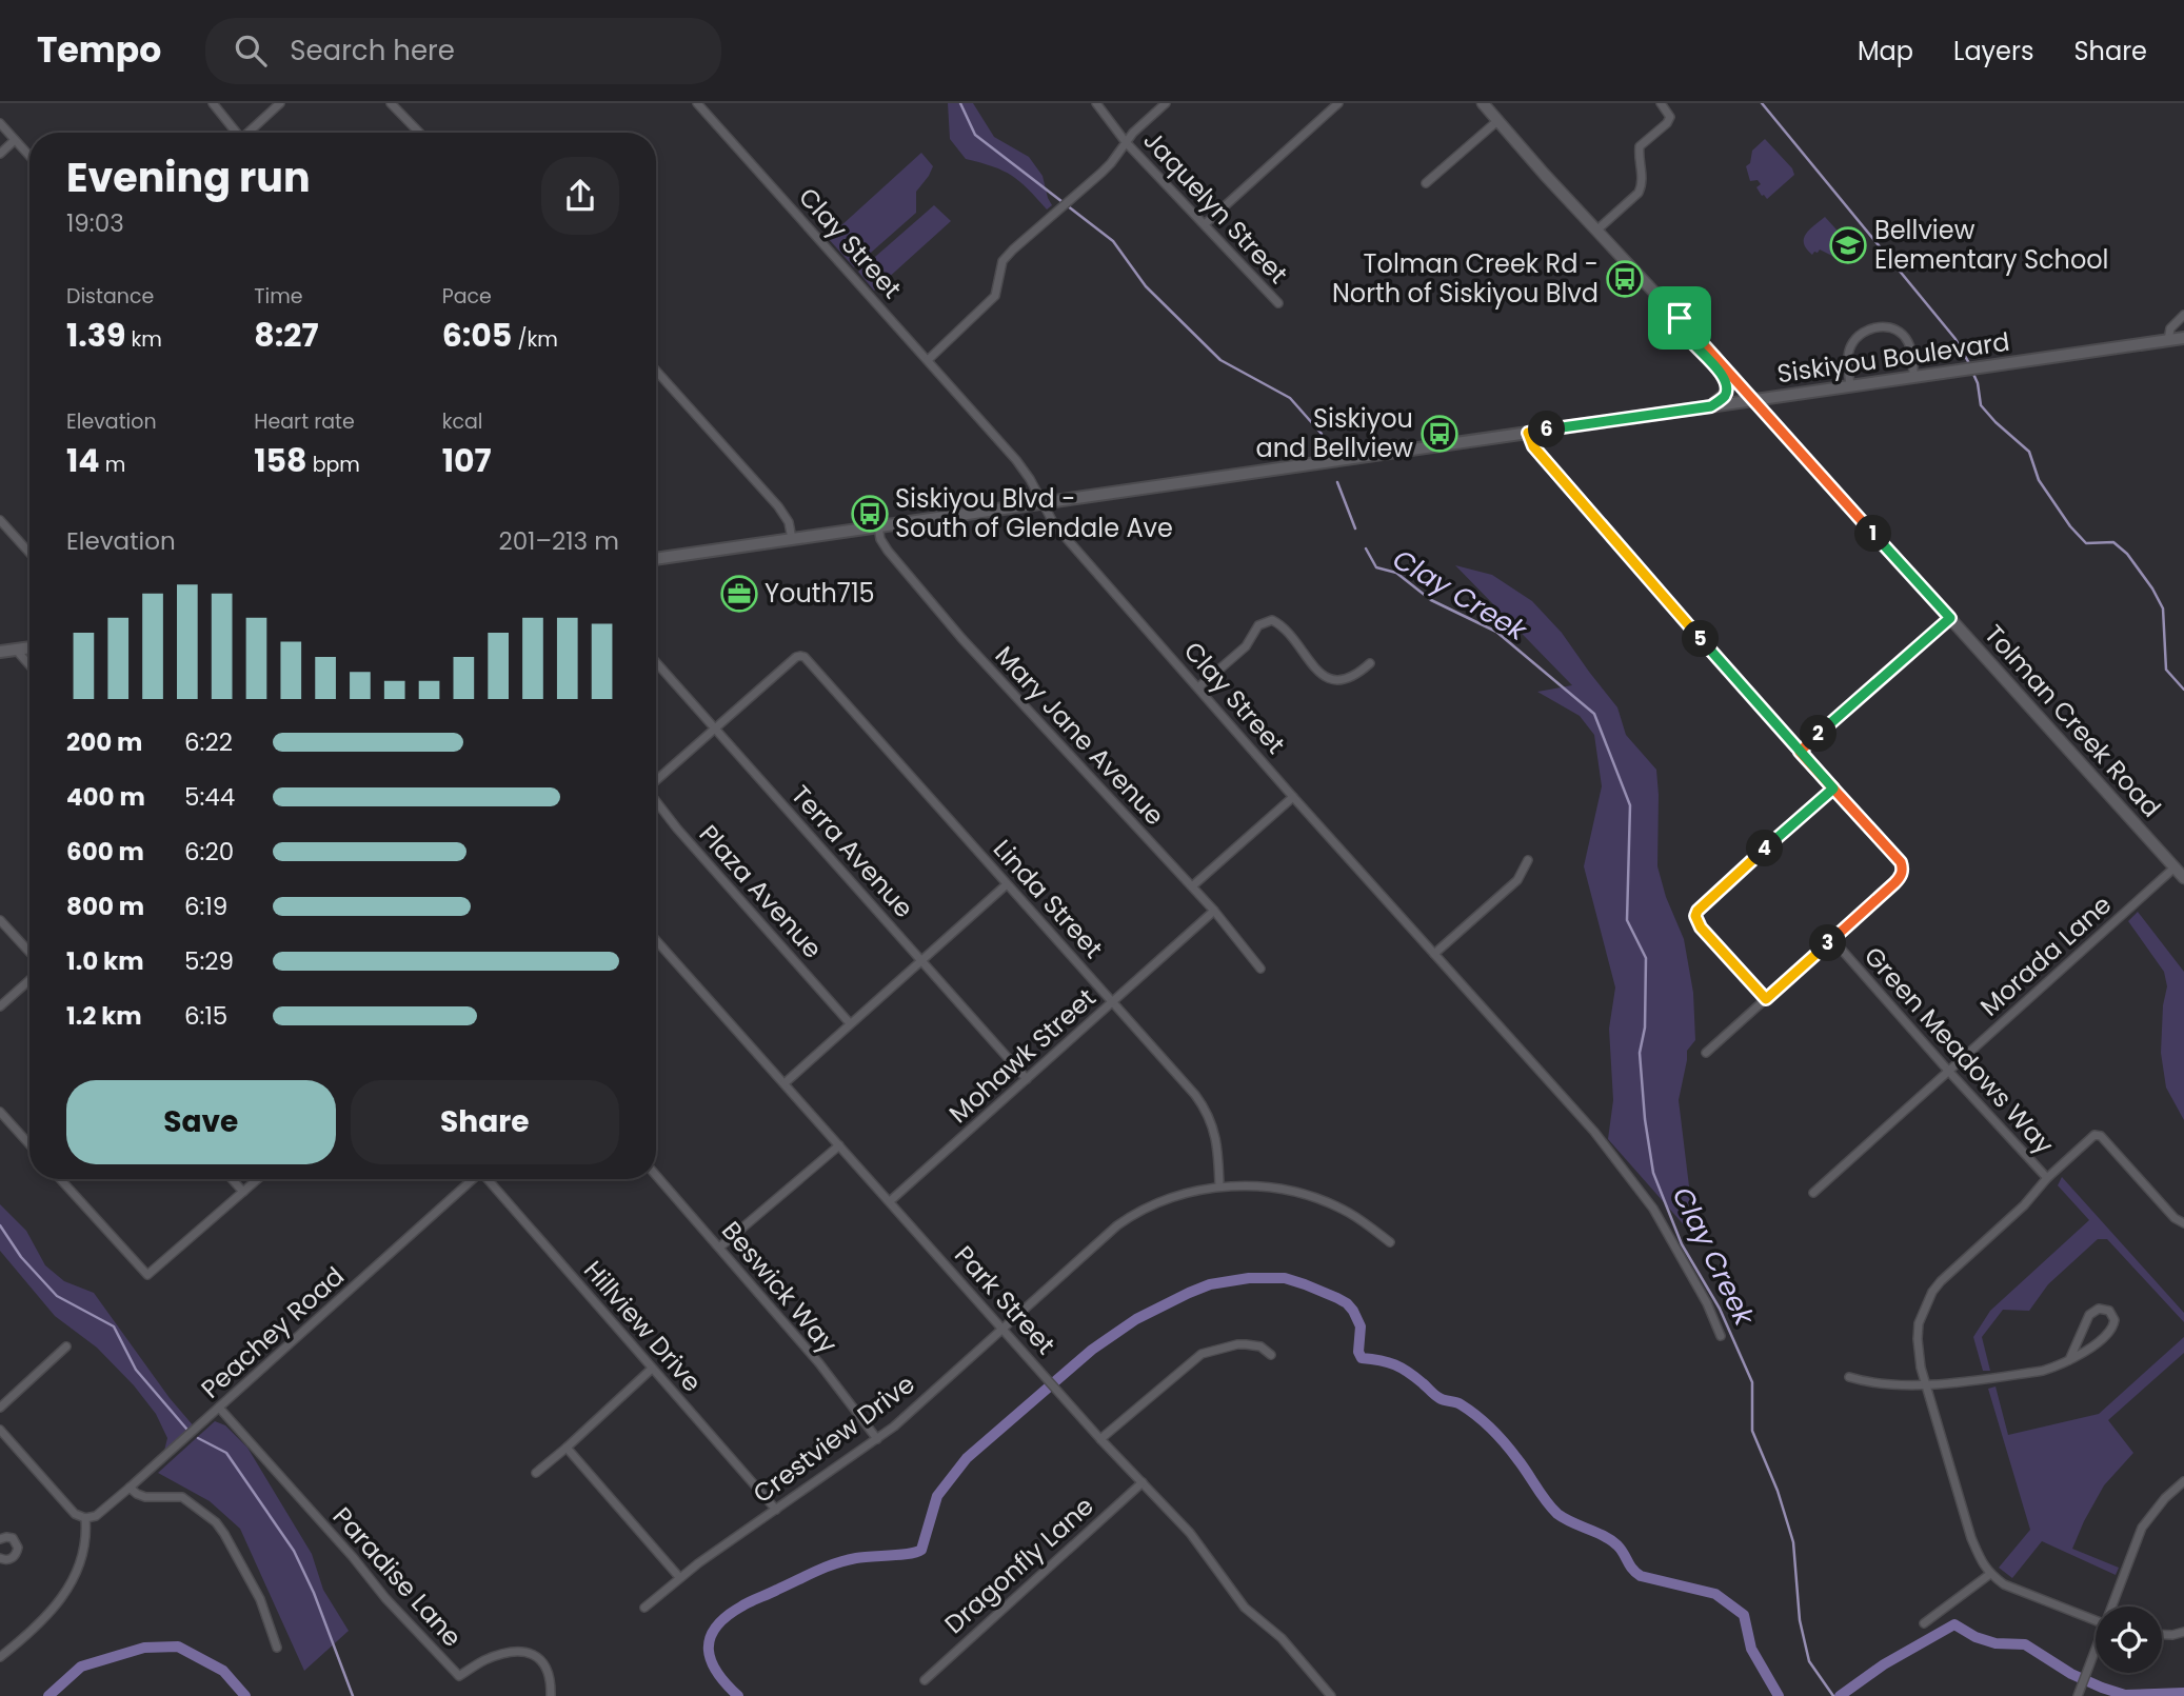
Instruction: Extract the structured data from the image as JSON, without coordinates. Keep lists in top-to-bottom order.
{
  "streets": {
    "main road": ["Siskiyou Boulevard"],
    "street": [
      "Jaquelyn Street",
      "Clay Street",
      "Tolman Creek Road",
      "Mary Jane Avenue",
      "Terra Avenue",
      "Plaza Avenue",
      "Linda Street",
      "Morada Lane",
      "Green Meadows Way",
      "Mohawk Street",
      "Beswick Way",
      "Park Street",
      "Hillview Drive",
      "Peachey Road",
      "Crestview Drive",
      "Dragonfly Lane",
      "Paradise Lane"
    ]
  },
  "crossings": [
    ["Clay Street", "Siskiyou Boulevard"],
    ["Siskiyou Boulevard", "Tolman Creek Road"],
    ["Siskiyou Boulevard", "Mary Jane Avenue"],
    ["Tolman Creek Road", "Morada Lane"],
    ["Mary Jane Avenue", "Mohawk Street"],
    ["Terra Avenue", "Plaza Avenue"],
    ["Terra Avenue", "Linda Street"],
    ["Terra Avenue", "Mohawk Street"],
    ["Plaza Avenue", "Linda Street"],
    ["Linda Street", "Mohawk Street"],
    ["Linda Street", "Crestview Drive"],
    ["Morada Lane", "Green Meadows Way"],
    ["Mohawk Street", "Park Street"],
    ["Beswick Way", "Crestview Drive"],
    ["Park Street", "Crestview Drive"],
    ["Park Street", "Dragonfly Lane"],
    ["Hillview Drive", "Crestview Drive"],
    ["Peachey Road", "Paradise Lane"]
  ],
  "water": ["Clay Creek"],
  "places": {
    "school or university": ["Bellview Elementary School"],
    "bus stop": ["Tolman Creek Rd - North of Siskiyou Blvd", "Siskiyou and Bellview", "Siskiyou Blvd - South of Glendale Ave"],
    "office": ["Youth715"]
  },
  "page": {
    "header": "Tempo",
    "search": "Search here",
    "nav": ["Map", "Layers", "Share"],
    "heading": ["Evening run", "19:03"],
    "stats": [
      ["Distance", "1.39 km"],
      ["Time", "8:27"],
      ["Pace", "6:05 /km"],
      ["Elevation", "14 m"],
      ["Heart rate", "158 bpm"],
      ["kcal", "107"]
    ],
    "pins": [
      "6",
      "1",
      "5",
      "2",
      "4",
      "3"
    ],
    "chart": ["Elevation", "201–213 m"],
    "list": [
      {
        "name": "200 m",
        "note": "6:22"
      },
      {
        "name": "400 m",
        "note": "5:44"
      },
      {
        "name": "600 m",
        "note": "6:20"
      },
      {
        "name": "800 m",
        "note": "6:19"
      },
      {
        "name": "1.0 km",
        "note": "5:29"
      },
      {
        "name": "1.2 km",
        "note": "6:15"
      }
    ],
    "buttons": ["Save", "Share"]
  }
}
